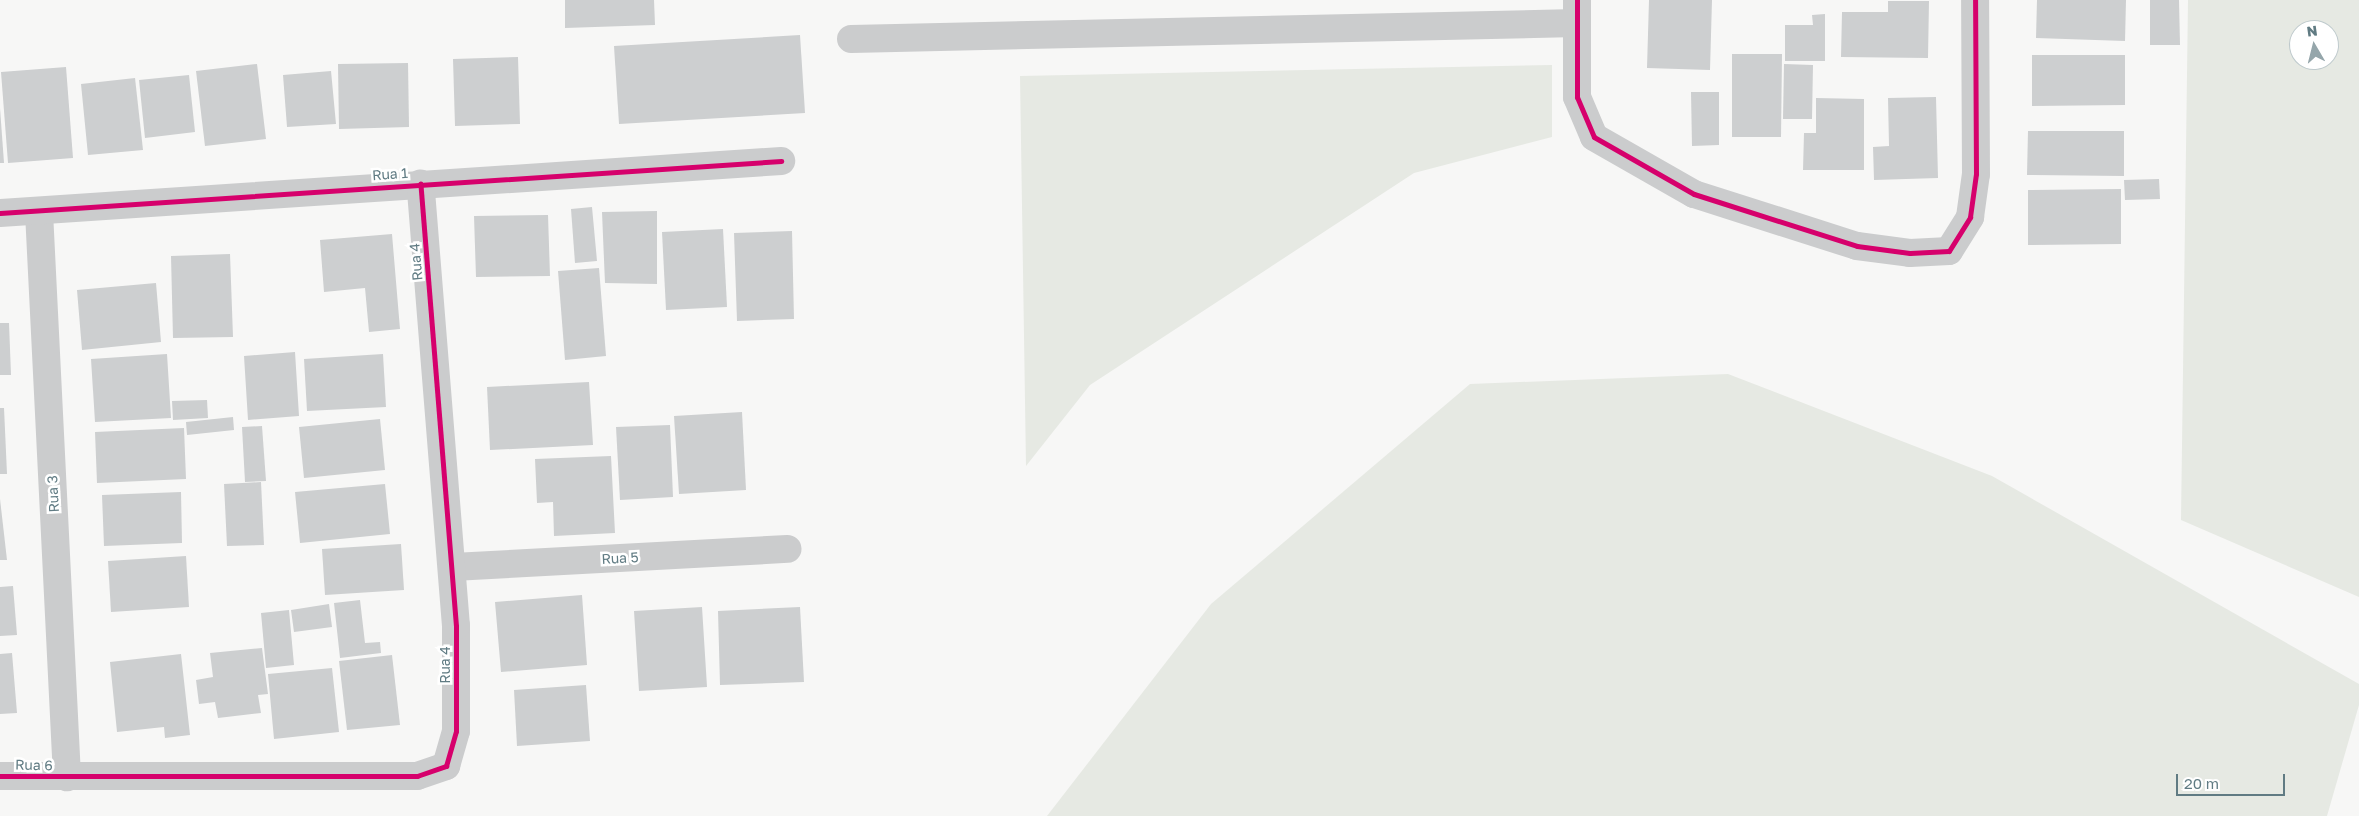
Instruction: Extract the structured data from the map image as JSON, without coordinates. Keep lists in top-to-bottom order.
{
  "streets": {
    "street": [
      "Rua 1",
      "Rua 4",
      "Rua 3",
      "Rua 5",
      "Rua 6"
    ]
  },
  "crossings": [
    ["Rua 1", "Rua 4"],
    ["Rua 1", "Rua 3"],
    ["Rua 4", "Rua 3"],
    ["Rua 4", "Rua 5"],
    ["Rua 4", "Rua 6"],
    ["Rua 3", "Rua 6"]
  ],
  "scale_bar": "20 m",
  "north": "top"
}
